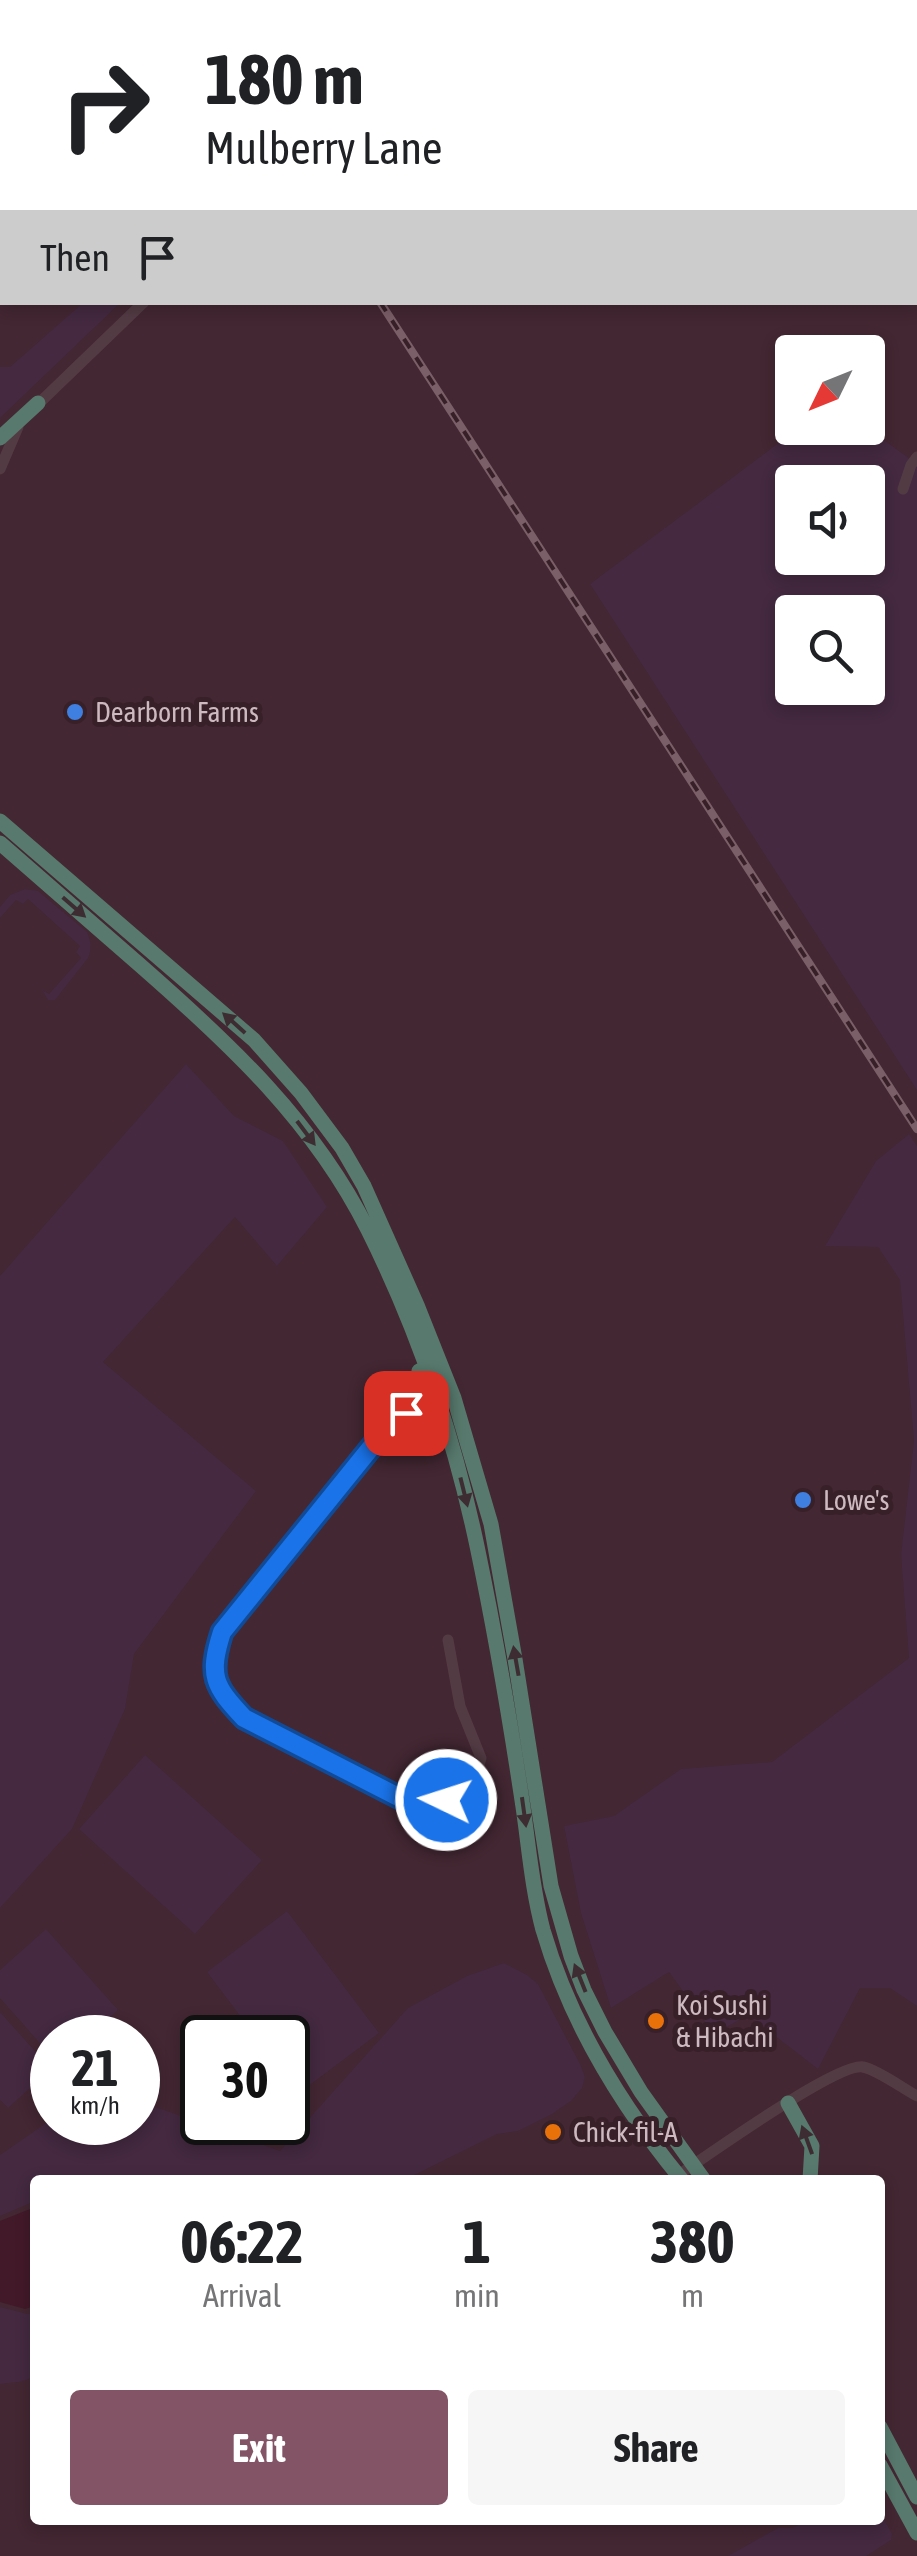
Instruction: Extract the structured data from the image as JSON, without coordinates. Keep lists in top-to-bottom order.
{
  "places": [
    "Dearborn Farms",
    "Lowe's",
    "Koi Sushi & Hibachi",
    "Chick-fil-A"
  ],
  "north": "bottom left",
  "page": {
    "turn": ["180 m", "Mulberry Lane"],
    "then": "Then",
    "speed": "21 km/h",
    "limit": "30",
    "eta": [
      "06:22",
      "Arrival",
      "1",
      "min",
      "380",
      "m"
    ],
    "buttons": ["Exit", "Share"]
  }
}
